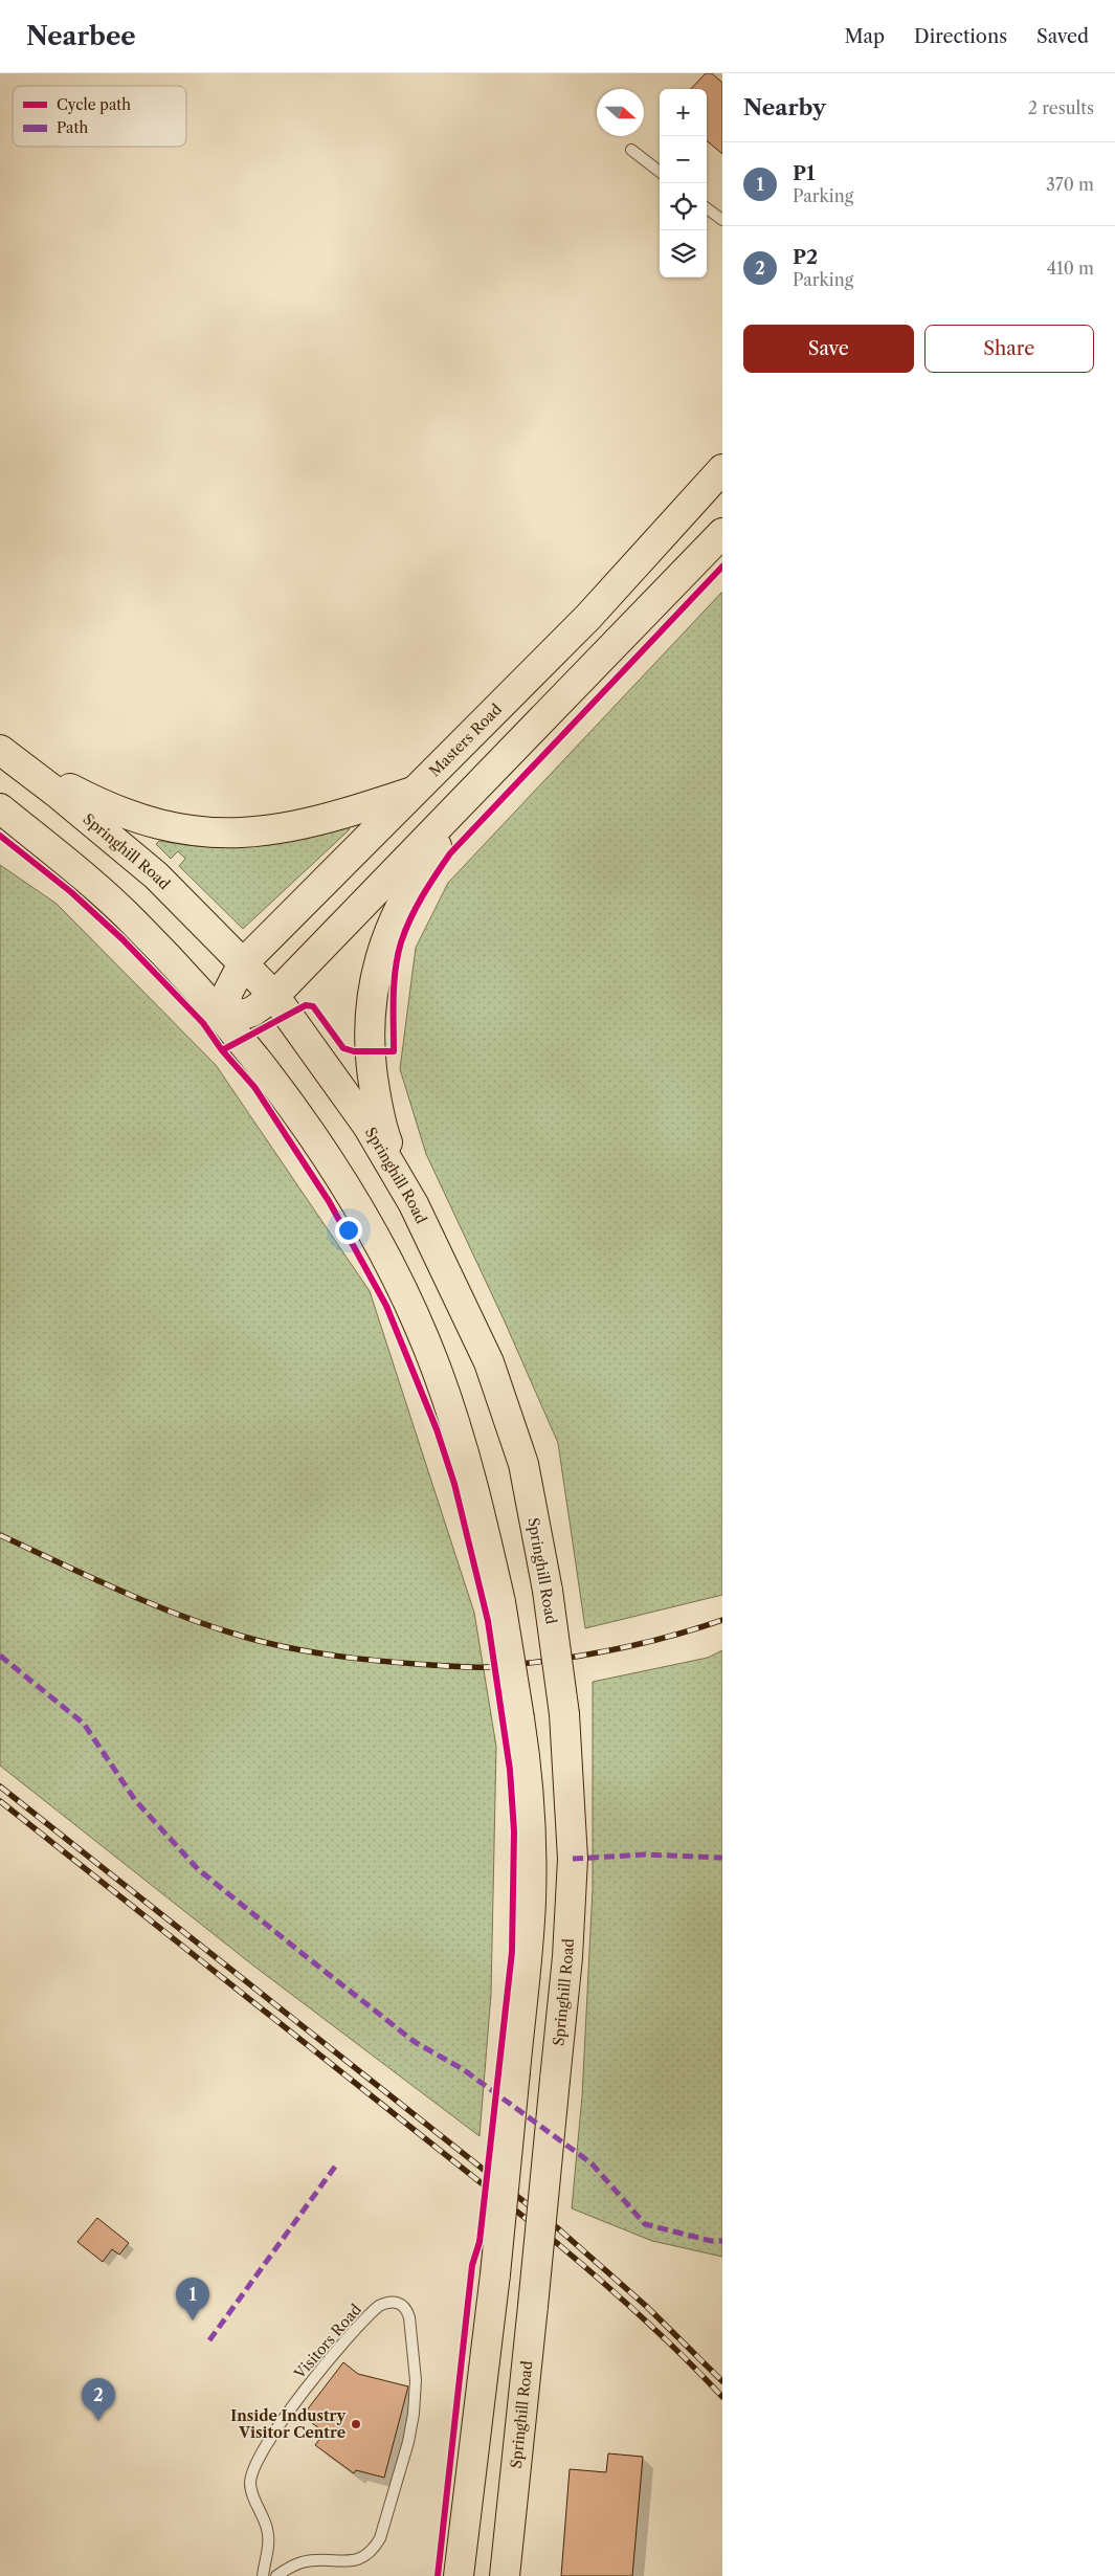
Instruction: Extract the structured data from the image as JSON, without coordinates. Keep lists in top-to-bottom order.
{
  "streets": {
    "main road": ["Masters Road", "Springhill Road"],
    "lane": ["Visitors Road"]
  },
  "crossings": [
    ["Masters Road", "Springhill Road"]
  ],
  "places": ["Inside Industry Visitor Centre"],
  "legend": ["Cycle path", "Path"],
  "north": "right",
  "page": {
    "header": "Nearbee",
    "nav": ["Map", "Directions", "Saved"],
    "heading": ["Nearby", "2 results"],
    "map_buttons": ["+", "−"],
    "list": [
      {
        "mark": "1",
        "name": "P1",
        "note": "Parking",
        "value": "370 m"
      },
      {
        "mark": "2",
        "name": "P2",
        "note": "Parking",
        "value": "410 m"
      }
    ],
    "buttons": ["Save", "Share"],
    "pins": ["1", "2"]
  }
}
